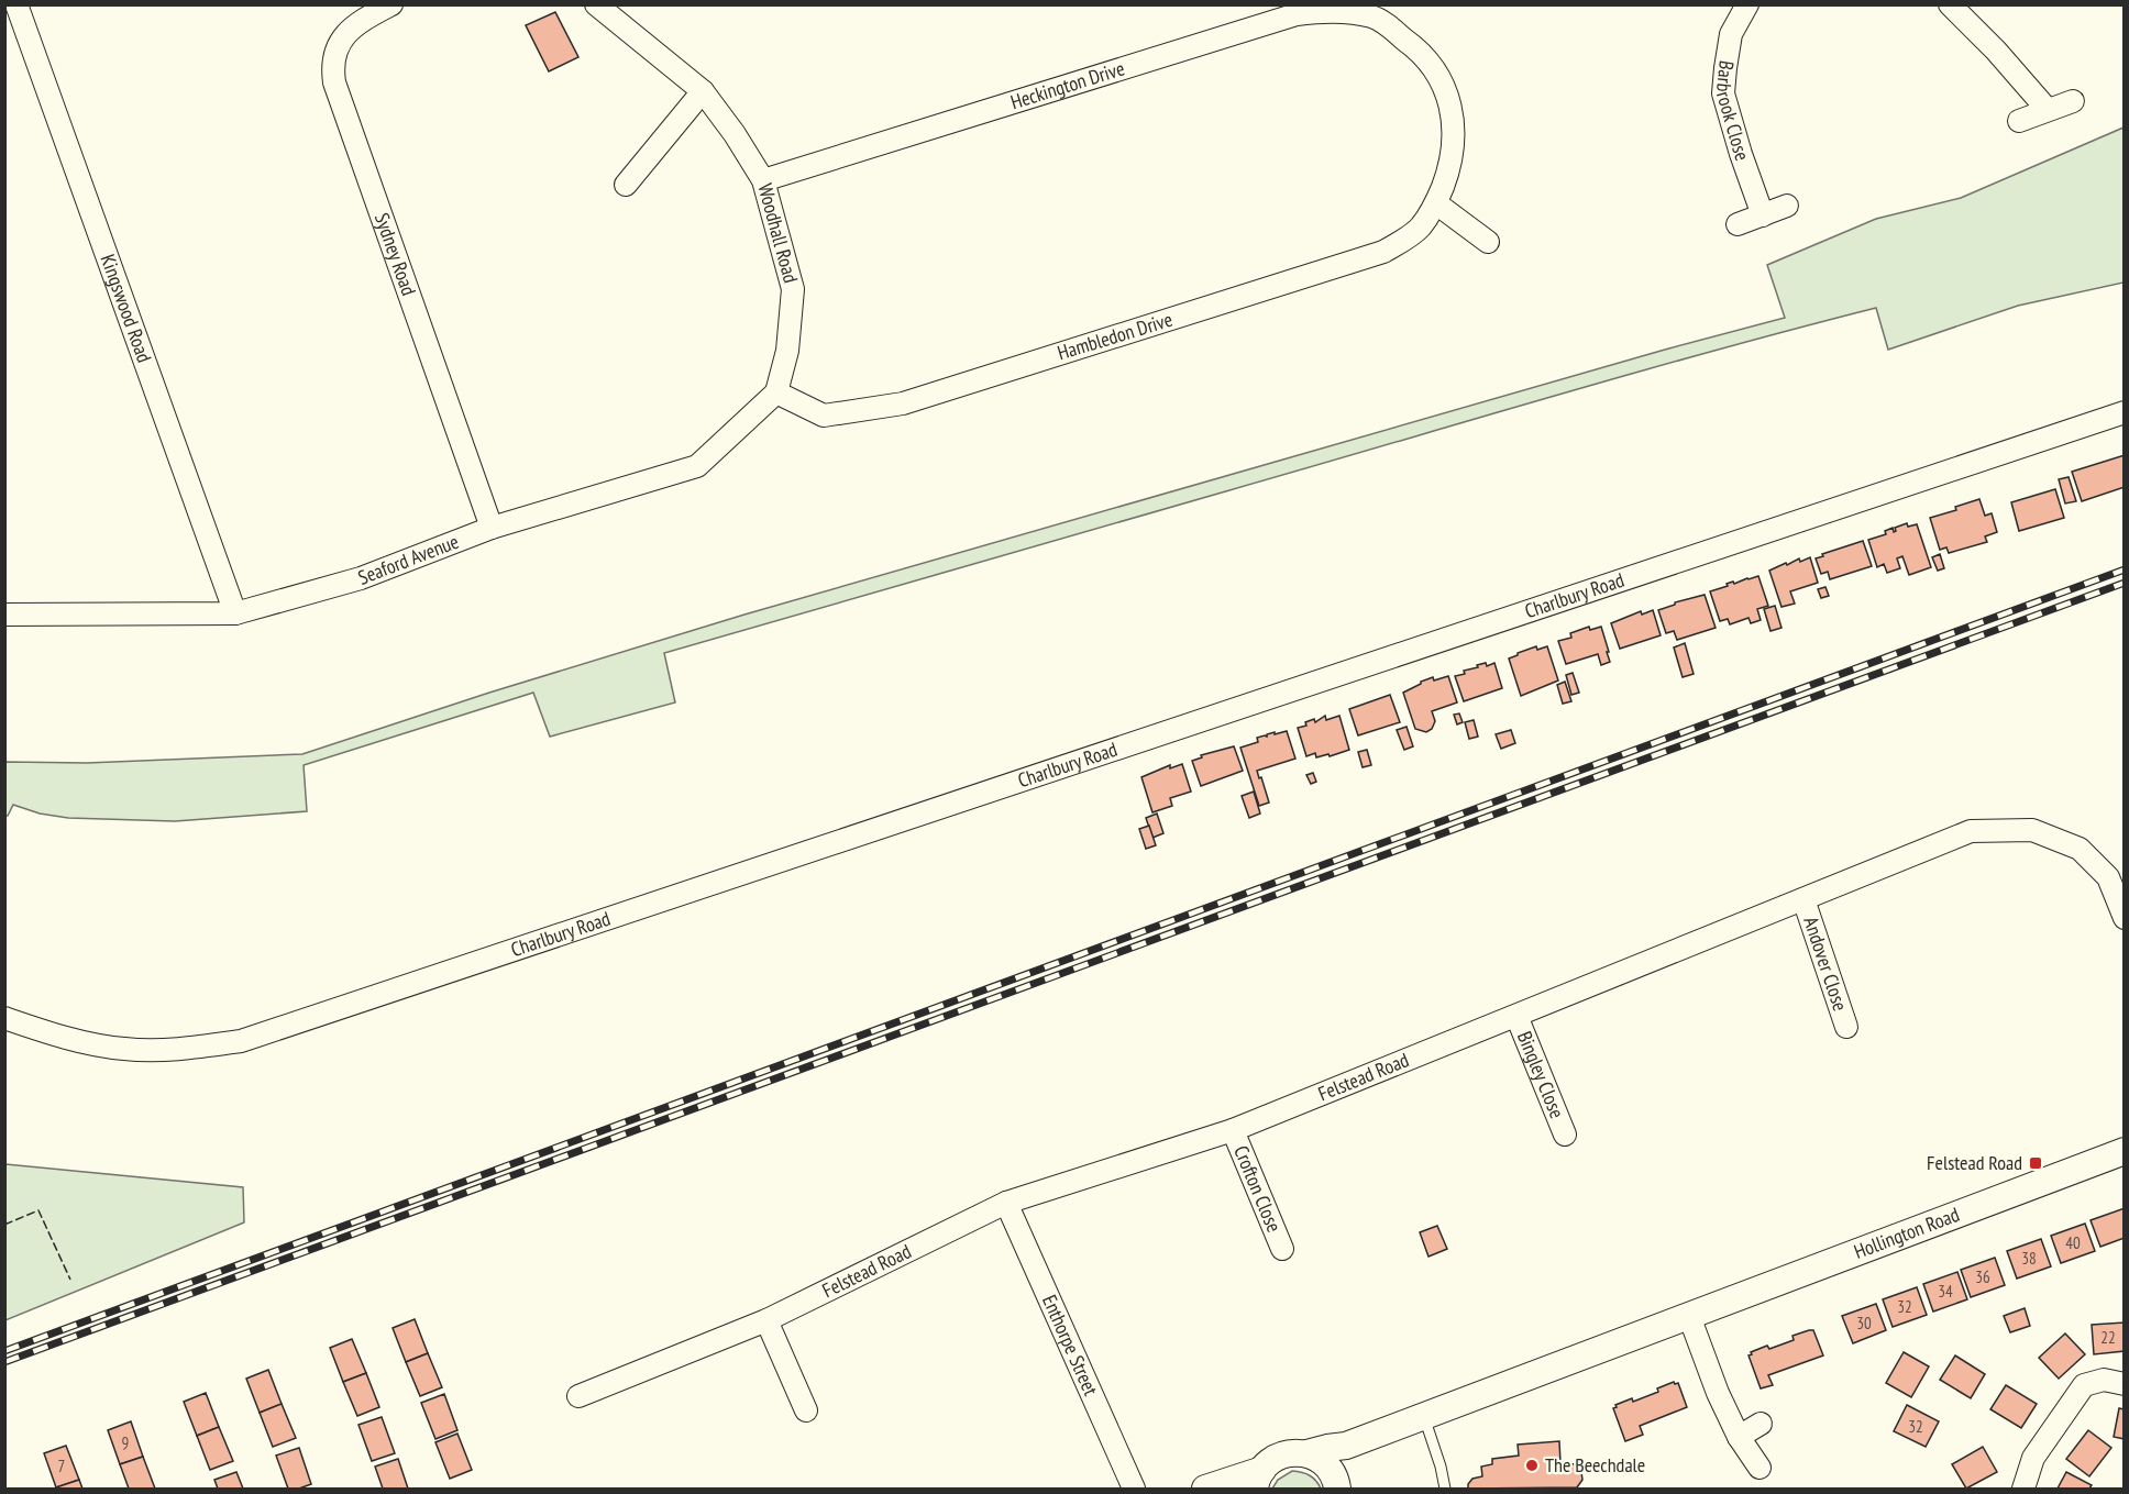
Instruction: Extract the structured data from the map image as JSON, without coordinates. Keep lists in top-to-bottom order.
{
  "streets": {
    "street": [
      "Heckington Drive",
      "Barbrook Close",
      "Woodhall Road",
      "Sydney Road",
      "Kingswood Road",
      "Hambledon Drive",
      "Seaford Avenue",
      "Charlbury Road",
      "Andover Close",
      "Bingley Close",
      "Felstead Road",
      "Crofton Close",
      "Hollington Road",
      "Enthorpe Street"
    ]
  },
  "crossings": [
    ["Heckington Drive", "Woodhall Road"],
    ["Heckington Drive", "Hambledon Drive"],
    ["Woodhall Road", "Hambledon Drive"],
    ["Woodhall Road", "Seaford Avenue"],
    ["Sydney Road", "Seaford Avenue"],
    ["Kingswood Road", "Seaford Avenue"],
    ["Hambledon Drive", "Seaford Avenue"],
    ["Andover Close", "Felstead Road"],
    ["Bingley Close", "Felstead Road"],
    ["Felstead Road", "Crofton Close"],
    ["Felstead Road", "Enthorpe Street"]
  ],
  "places": {
    "transit": ["Felstead Road"],
    "other": ["The Beechdale"]
  },
  "house_numbers": [
    "40",
    "38",
    "36",
    "34",
    "32",
    "30",
    "22",
    "32",
    "9",
    "7"
  ]
}
